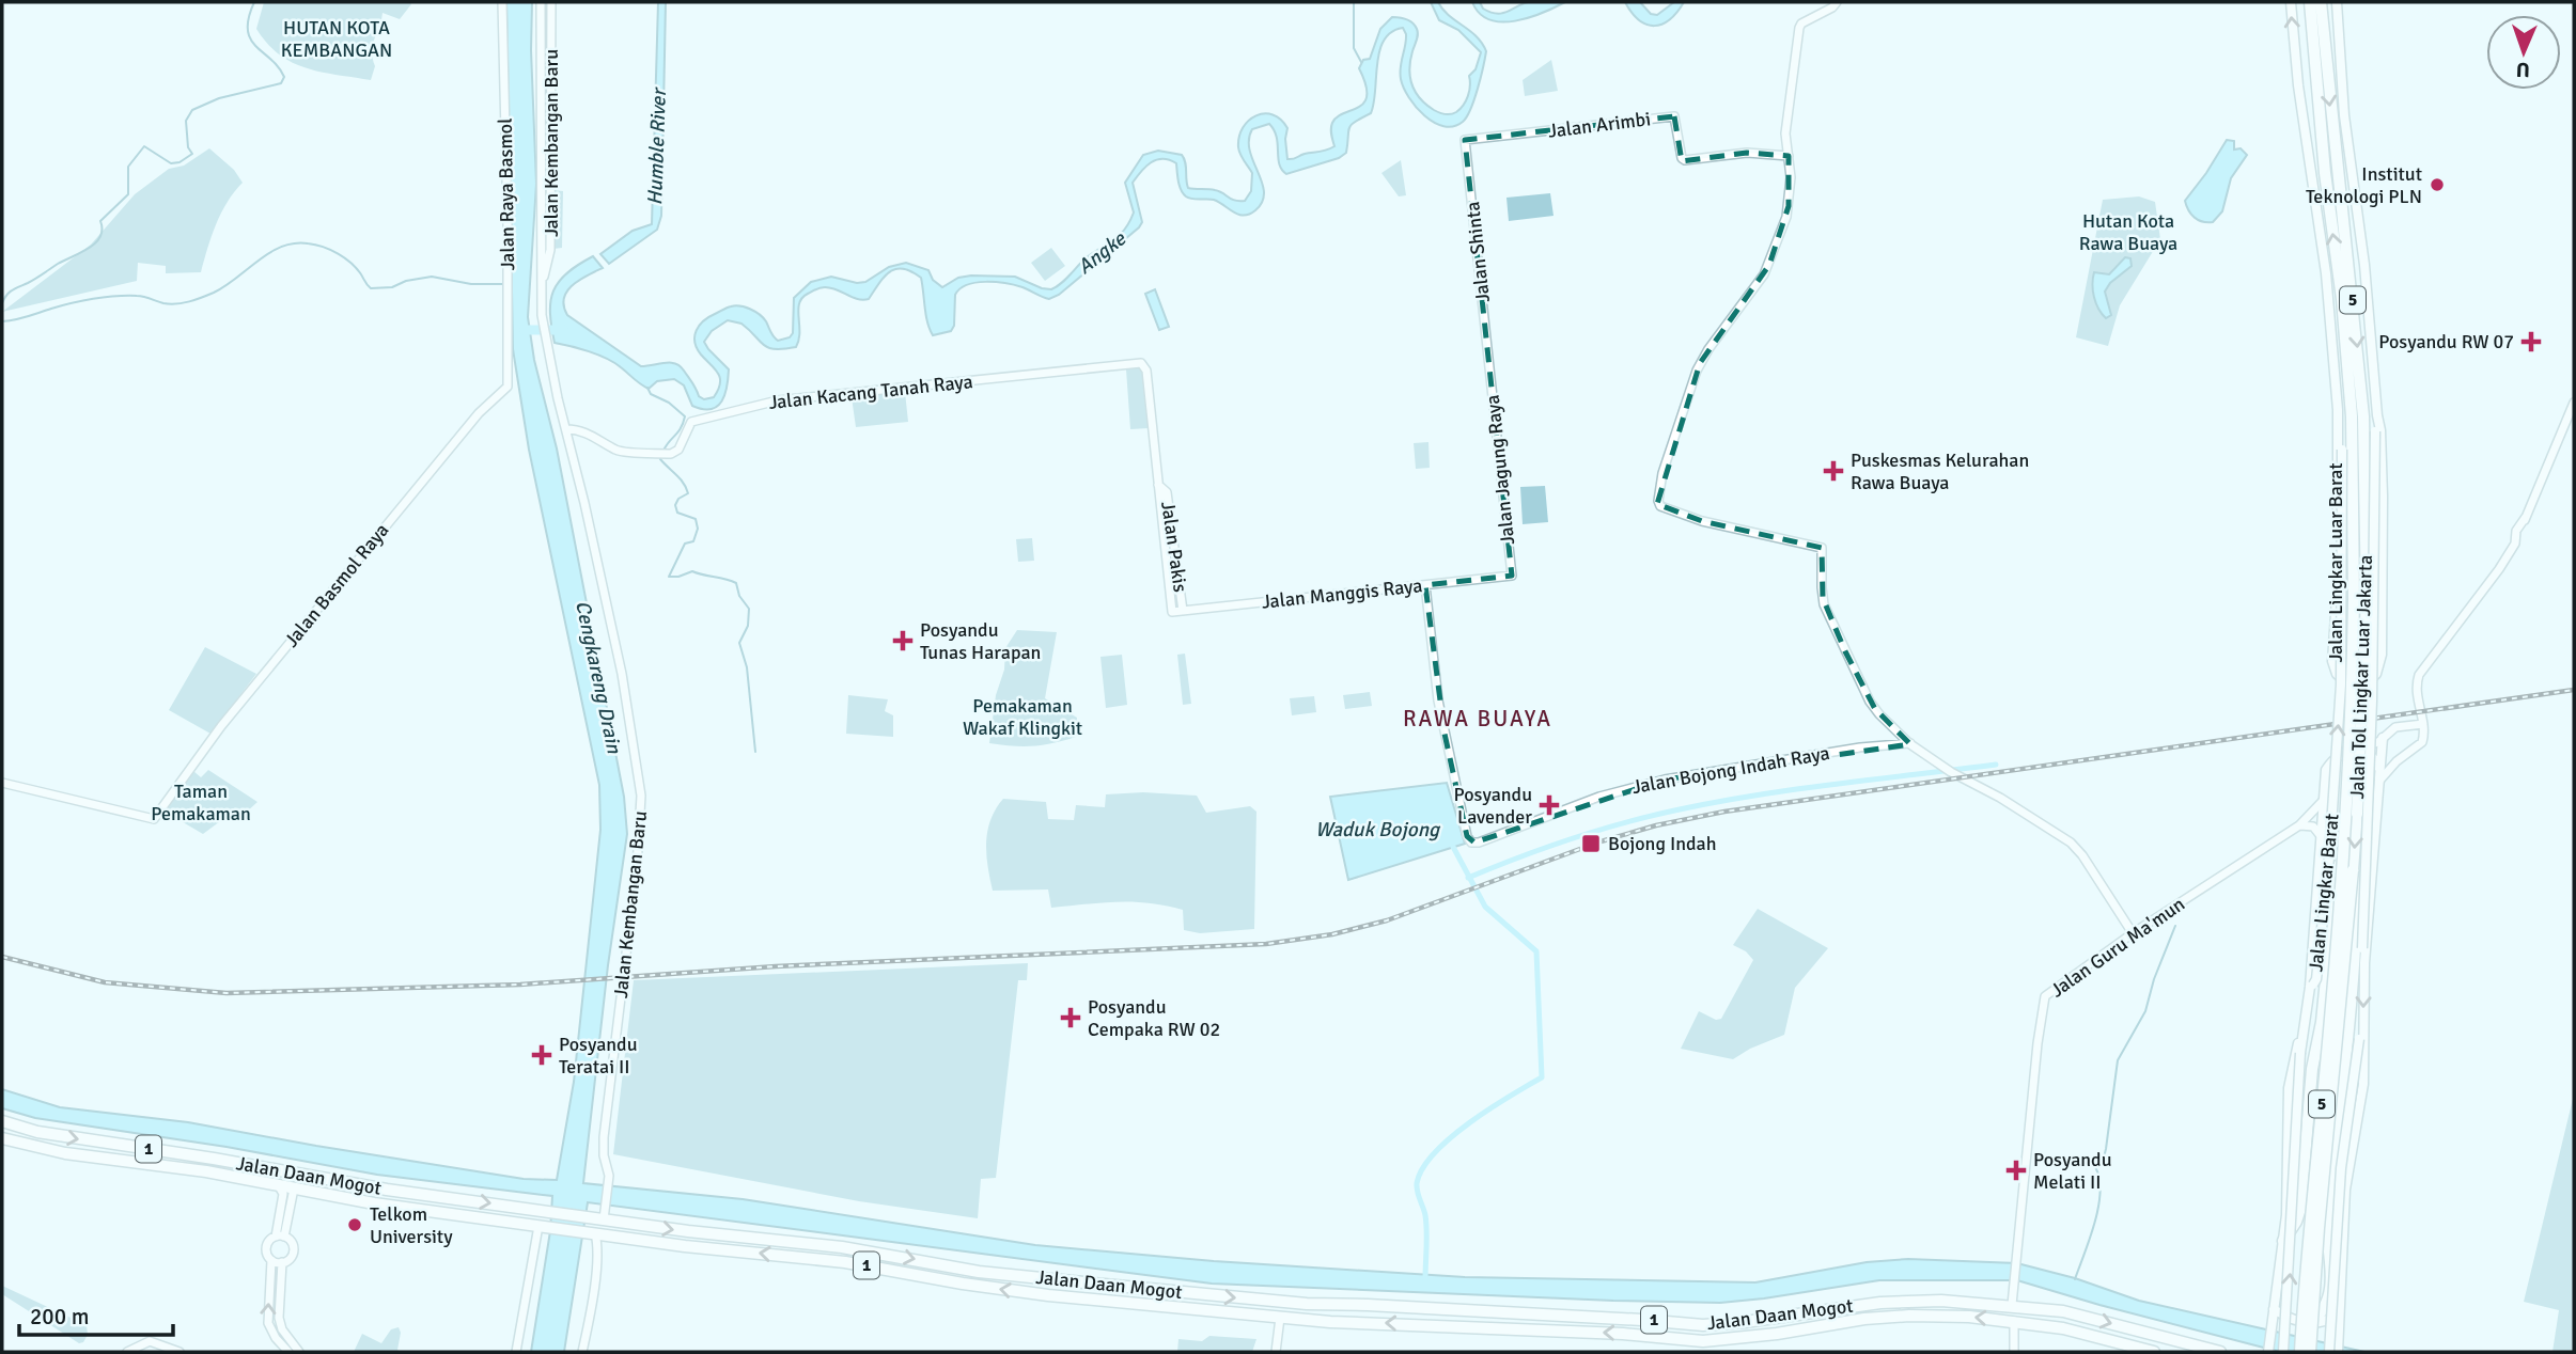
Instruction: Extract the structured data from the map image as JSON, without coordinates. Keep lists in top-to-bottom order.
{
  "streets": {
    "highway": [
      "5",
      "Jalan Tol Lingkar Luar Jakarta",
      "1",
      "Jalan Daan Mogot"
    ],
    "main road": ["Jalan Lingkar Luar Barat", "Jalan Lingkar Barat"],
    "street": [
      "Jalan Arimbi",
      "Jalan Kembangan Baru",
      "Jalan Raya Basmol",
      "Jalan Shinta",
      "Jalan Kacang Tanah Raya",
      "Jalan Jagung Raya",
      "Jalan Pakis",
      "Jalan Basmol Raya",
      "Jalan Manggis Raya",
      "Jalan Bojong Indah Raya",
      "Jalan Guru Ma'mun"
    ]
  },
  "crossings": [
    ["Jalan Arimbi", "Jalan Shinta"],
    ["Jalan Kembangan Baru", "Jalan Kacang Tanah Raya"],
    ["Jalan Kembangan Baru", "Jalan Daan Mogot"],
    ["Jalan Raya Basmol", "Jalan Basmol Raya"],
    ["Jalan Shinta", "Jalan Jagung Raya"],
    ["Jalan Kacang Tanah Raya", "Jalan Pakis"],
    ["Jalan Jagung Raya", "Jalan Manggis Raya"],
    ["Jalan Pakis", "Jalan Manggis Raya"],
    ["Jalan Lingkar Luar Barat", "Jalan Lingkar Barat"],
    ["Jalan Manggis Raya", "Jalan Bojong Indah Raya"],
    ["Jalan Lingkar Barat", "Jalan Guru Ma'mun"],
    ["Jalan Guru Ma'mun", "Jalan Daan Mogot"]
  ],
  "districts": ["RAWA BUAYA"],
  "water": [
    "Humble River",
    "Angke",
    "Cengkareng Drain",
    "Waduk Bojong"
  ],
  "parks": [
    "HUTAN KOTA KEMBANGAN",
    "Hutan Kota Rawa Buaya",
    "Pemakaman Wakaf Klingkit",
    "Taman Pemakaman"
  ],
  "places": {
    "other": ["Institut Teknologi PLN", "Telkom University"],
    "health": [
      "Posyandu RW 07",
      "Puskesmas Kelurahan Rawa Buaya",
      "Posyandu Tunas Harapan",
      "Posyandu Lavender",
      "Posyandu Cempaka RW 02",
      "Posyandu Teratai II",
      "Posyandu Melati II"
    ],
    "transit": ["Bojong Indah"]
  },
  "scale_bar": "200 m",
  "north": "bottom"
}
